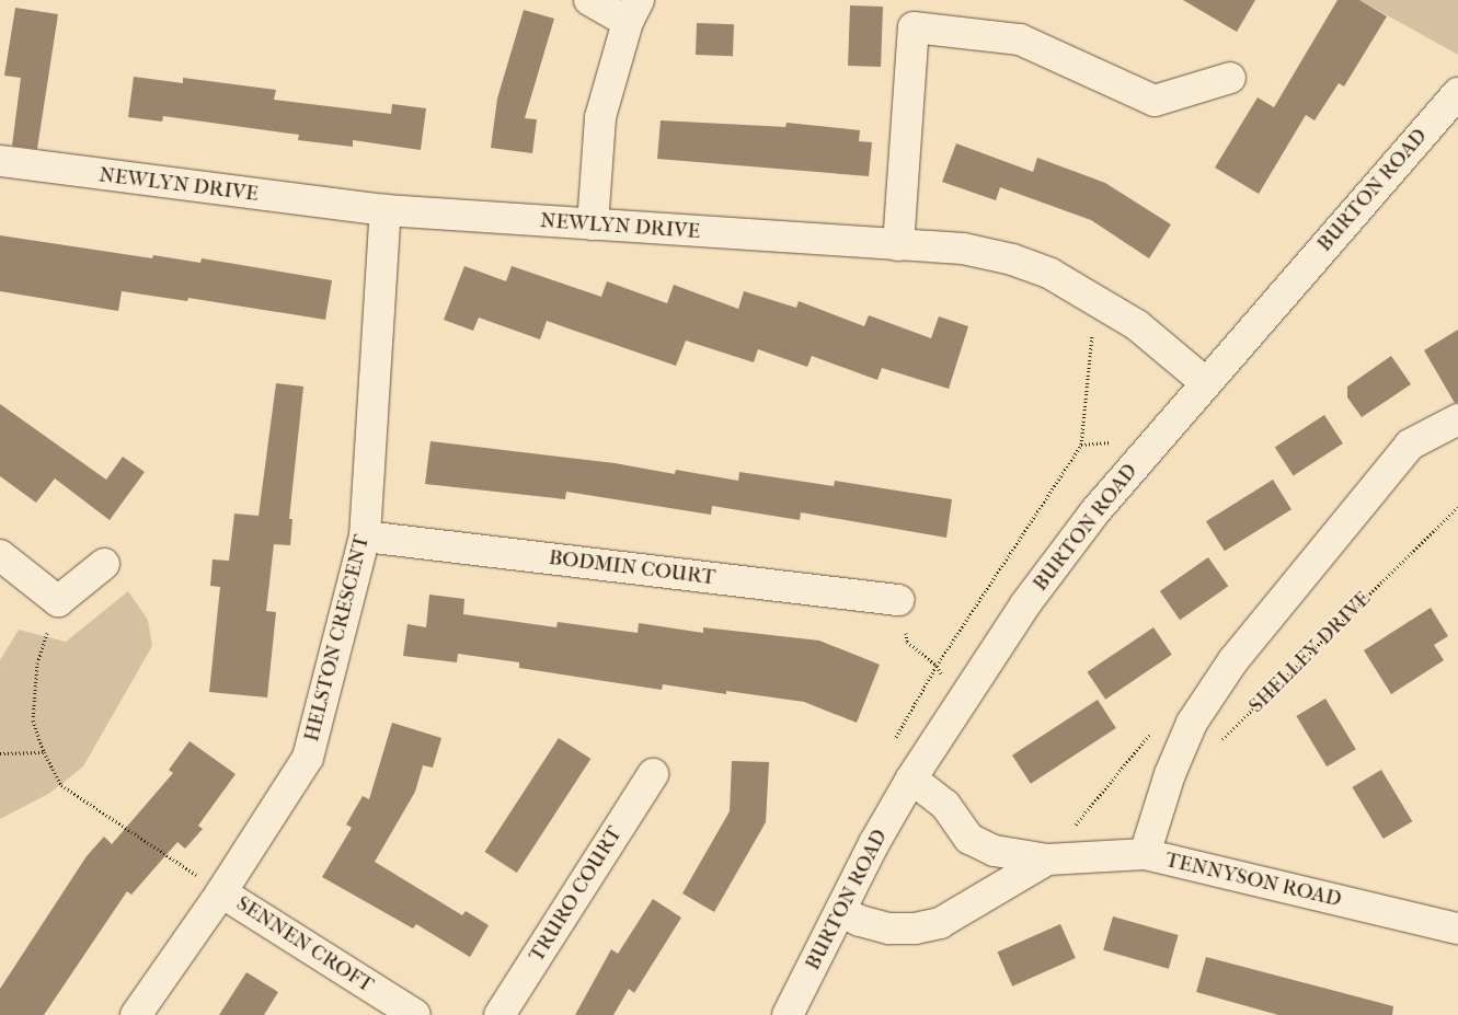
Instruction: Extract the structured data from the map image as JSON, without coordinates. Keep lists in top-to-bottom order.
{
  "streets": {
    "street": [
      "NEWLYN DRIVE",
      "BURTON ROAD",
      "BODMIN COURT",
      "HELSTON CRESCENT",
      "TENNYSON ROAD",
      "TRURO COURT",
      "SENNEN CROFT"
    ],
    "path": ["SHELLEY DRIVE"]
  },
  "crossings": [
    ["NEWLYN DRIVE", "BURTON ROAD"],
    ["NEWLYN DRIVE", "HELSTON CRESCENT"],
    ["BURTON ROAD", "TENNYSON ROAD"],
    ["BODMIN COURT", "HELSTON CRESCENT"],
    ["HELSTON CRESCENT", "SENNEN CROFT"]
  ]
}
